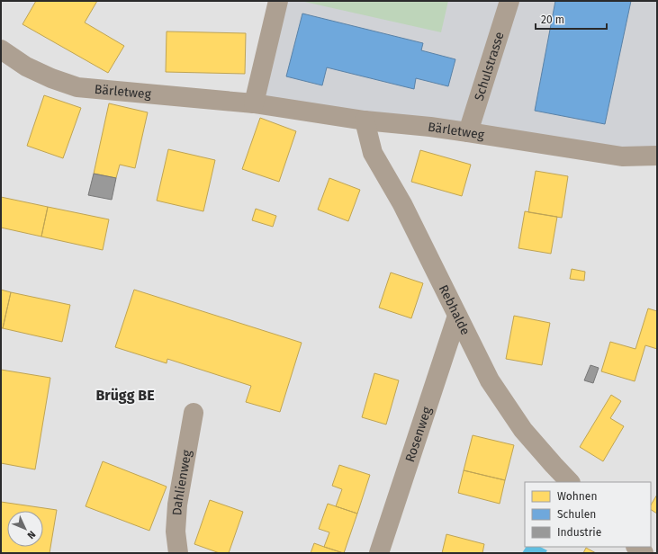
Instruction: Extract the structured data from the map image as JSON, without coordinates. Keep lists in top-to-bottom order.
{
  "streets": {
    "street": [
      "Schulstrasse",
      "Bärletweg",
      "Rebhalde",
      "Rosenweg",
      "Dahlienweg"
    ]
  },
  "crossings": [
    ["Schulstrasse", "Bärletweg"],
    ["Bärletweg", "Rebhalde"],
    ["Rebhalde", "Rosenweg"]
  ],
  "districts": ["Brügg BE"],
  "legend": ["Wohnen", "Schulen", "Industrie"],
  "scale_bar": "20 m",
  "north": "bottom right"
}
